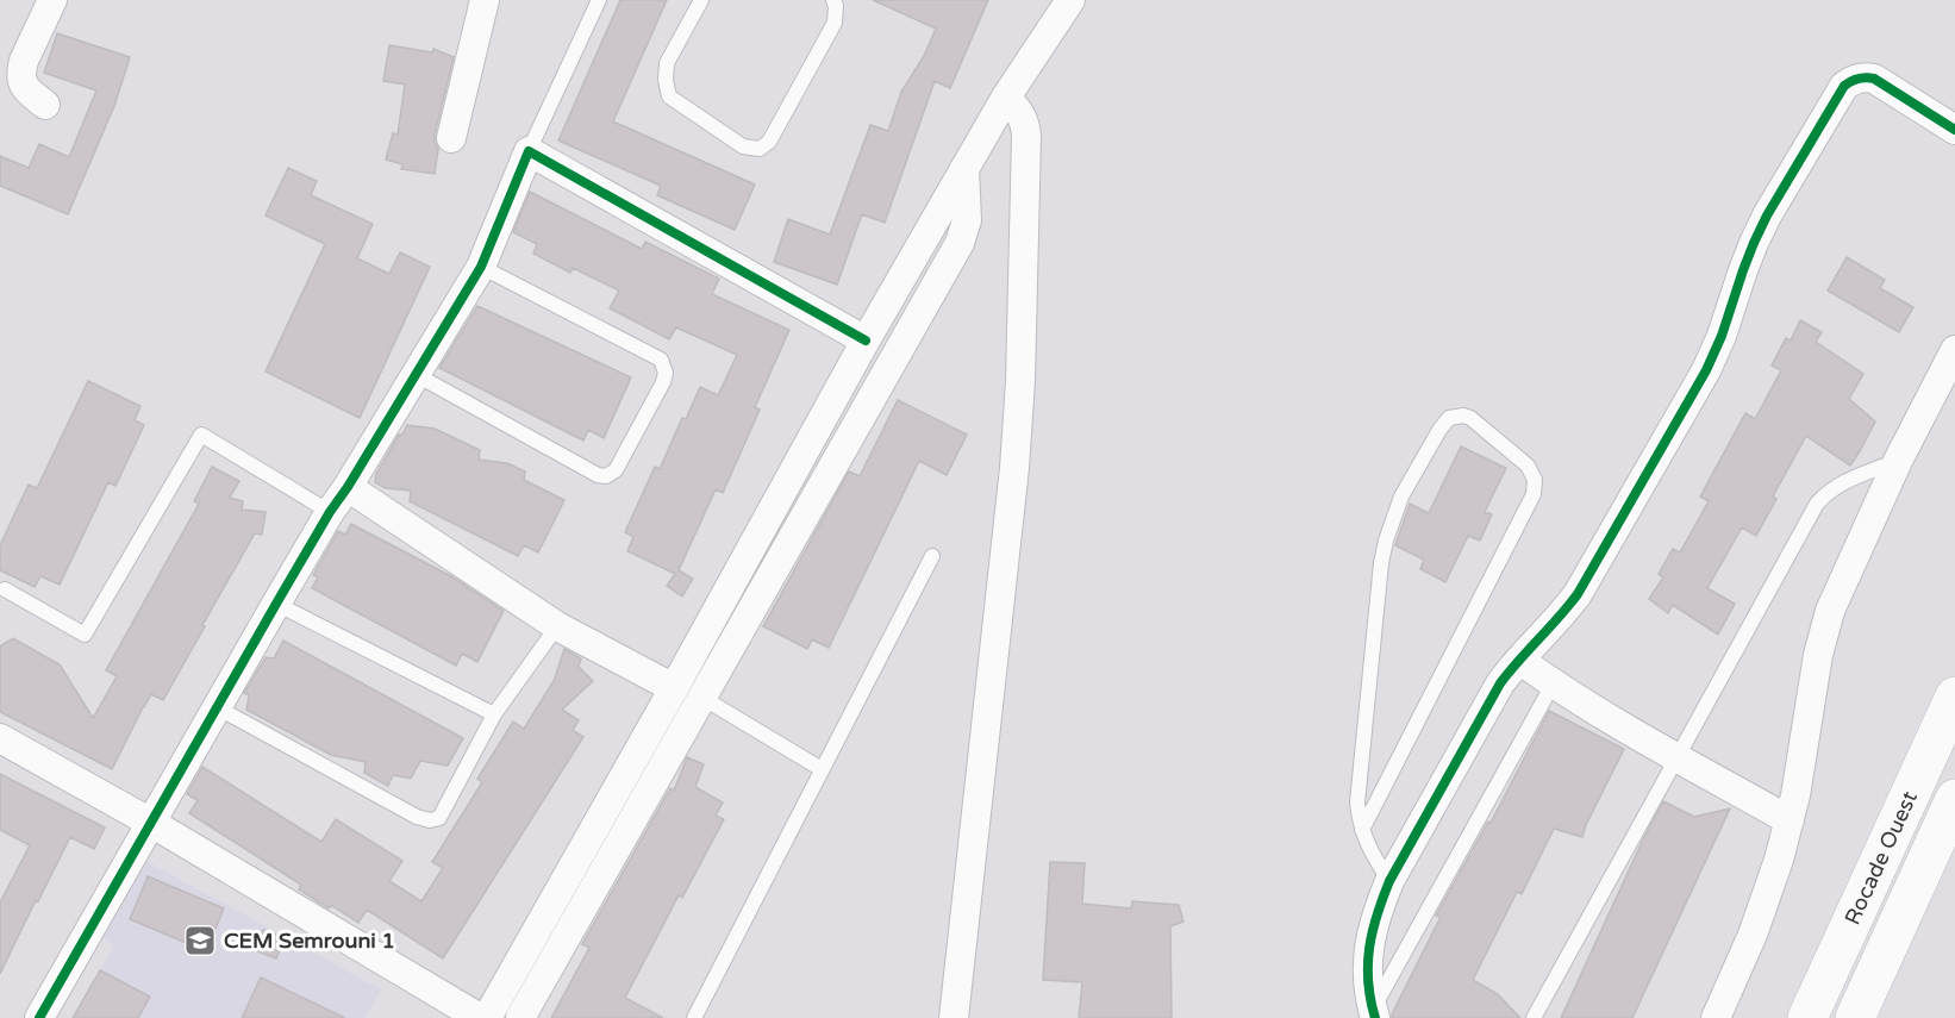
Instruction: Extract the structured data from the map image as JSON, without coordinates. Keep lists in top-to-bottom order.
{
  "streets": {
    "highway": ["Rocade Ouest"]
  },
  "places": {
    "school or university": ["CEM Semrouni 1"]
  }
}
